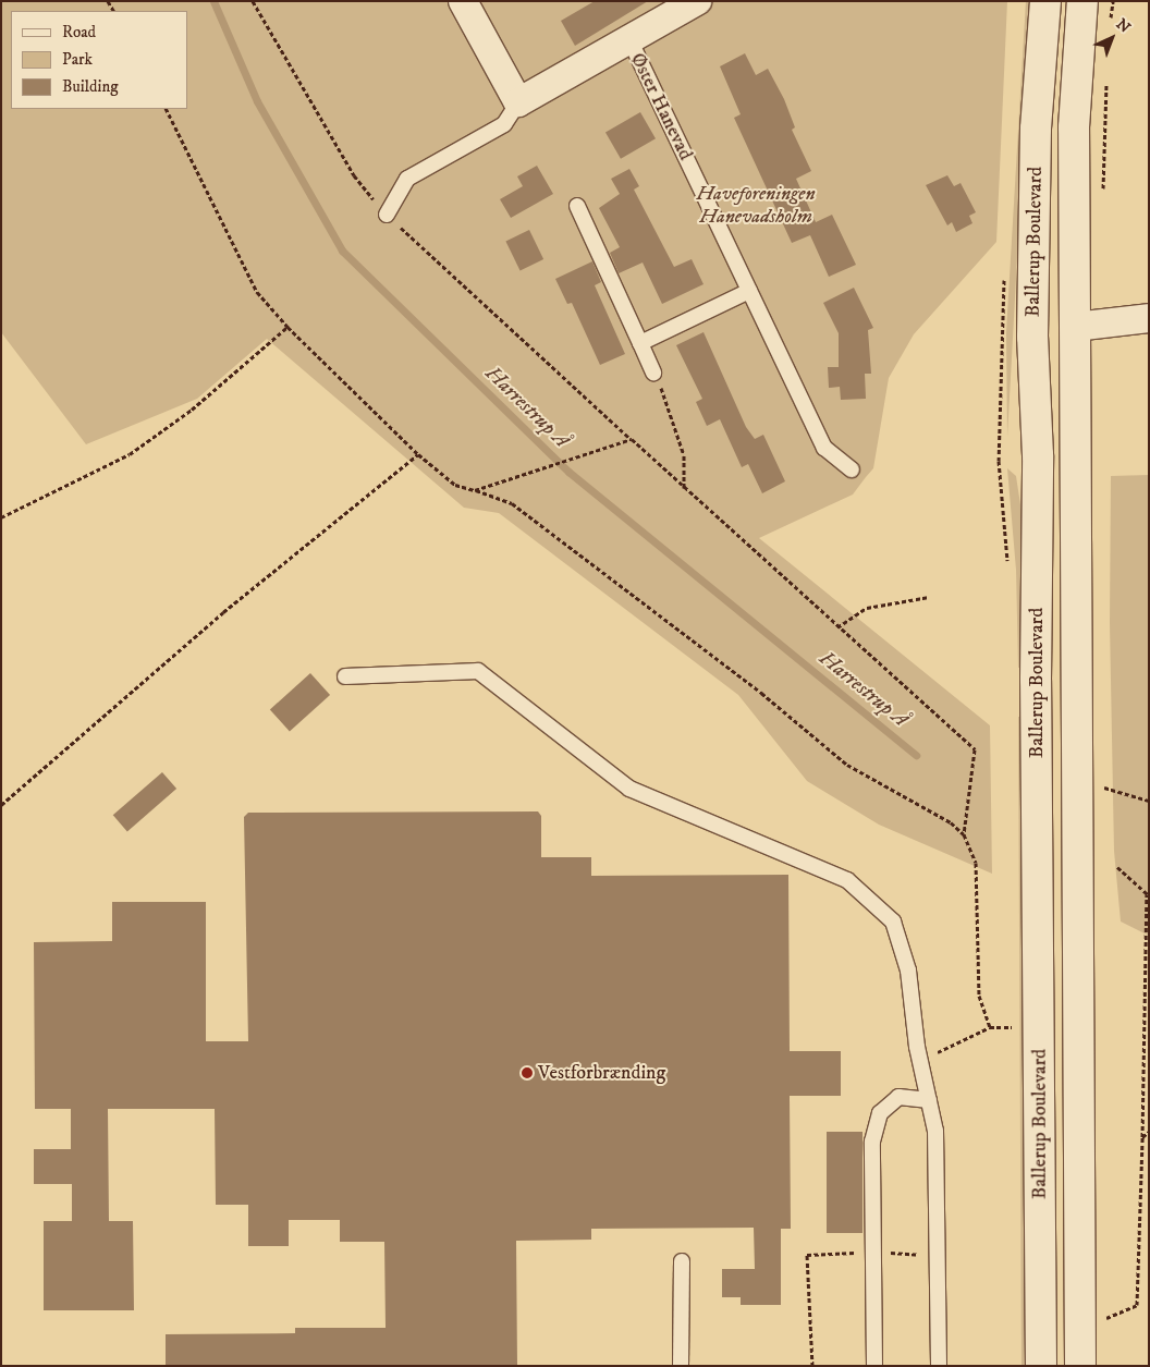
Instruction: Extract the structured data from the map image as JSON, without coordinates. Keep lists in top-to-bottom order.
{
  "streets": {
    "street": ["Øster Hanevad", "Ballerup Boulevard"]
  },
  "water": ["Harrestrup Å"],
  "parks": ["Haveforeningen Hanevadsholm"],
  "places": ["Vestforbrænding"],
  "legend": ["Road", "Park", "Building"],
  "north": "top right"
}
